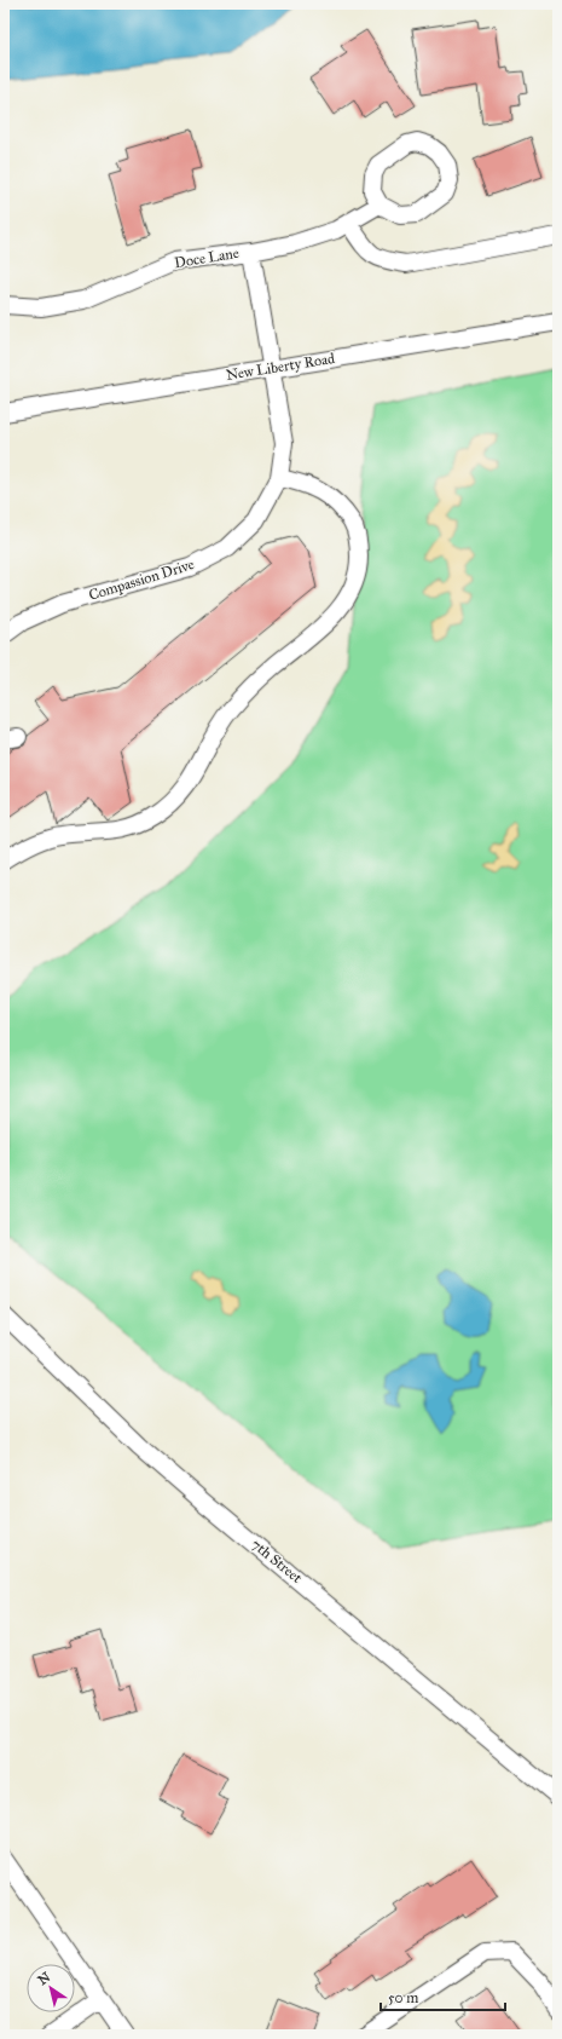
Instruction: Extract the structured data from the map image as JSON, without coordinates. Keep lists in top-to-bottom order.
{
  "streets": {
    "street": [
      "Doce Lane",
      "New Liberty Road",
      "Compassion Drive",
      "7th Street"
    ]
  },
  "crossings": [
    ["Doce Lane", "Compassion Drive"],
    ["New Liberty Road", "Compassion Drive"]
  ],
  "scale_bar": "50 m",
  "north": "top left"
}
